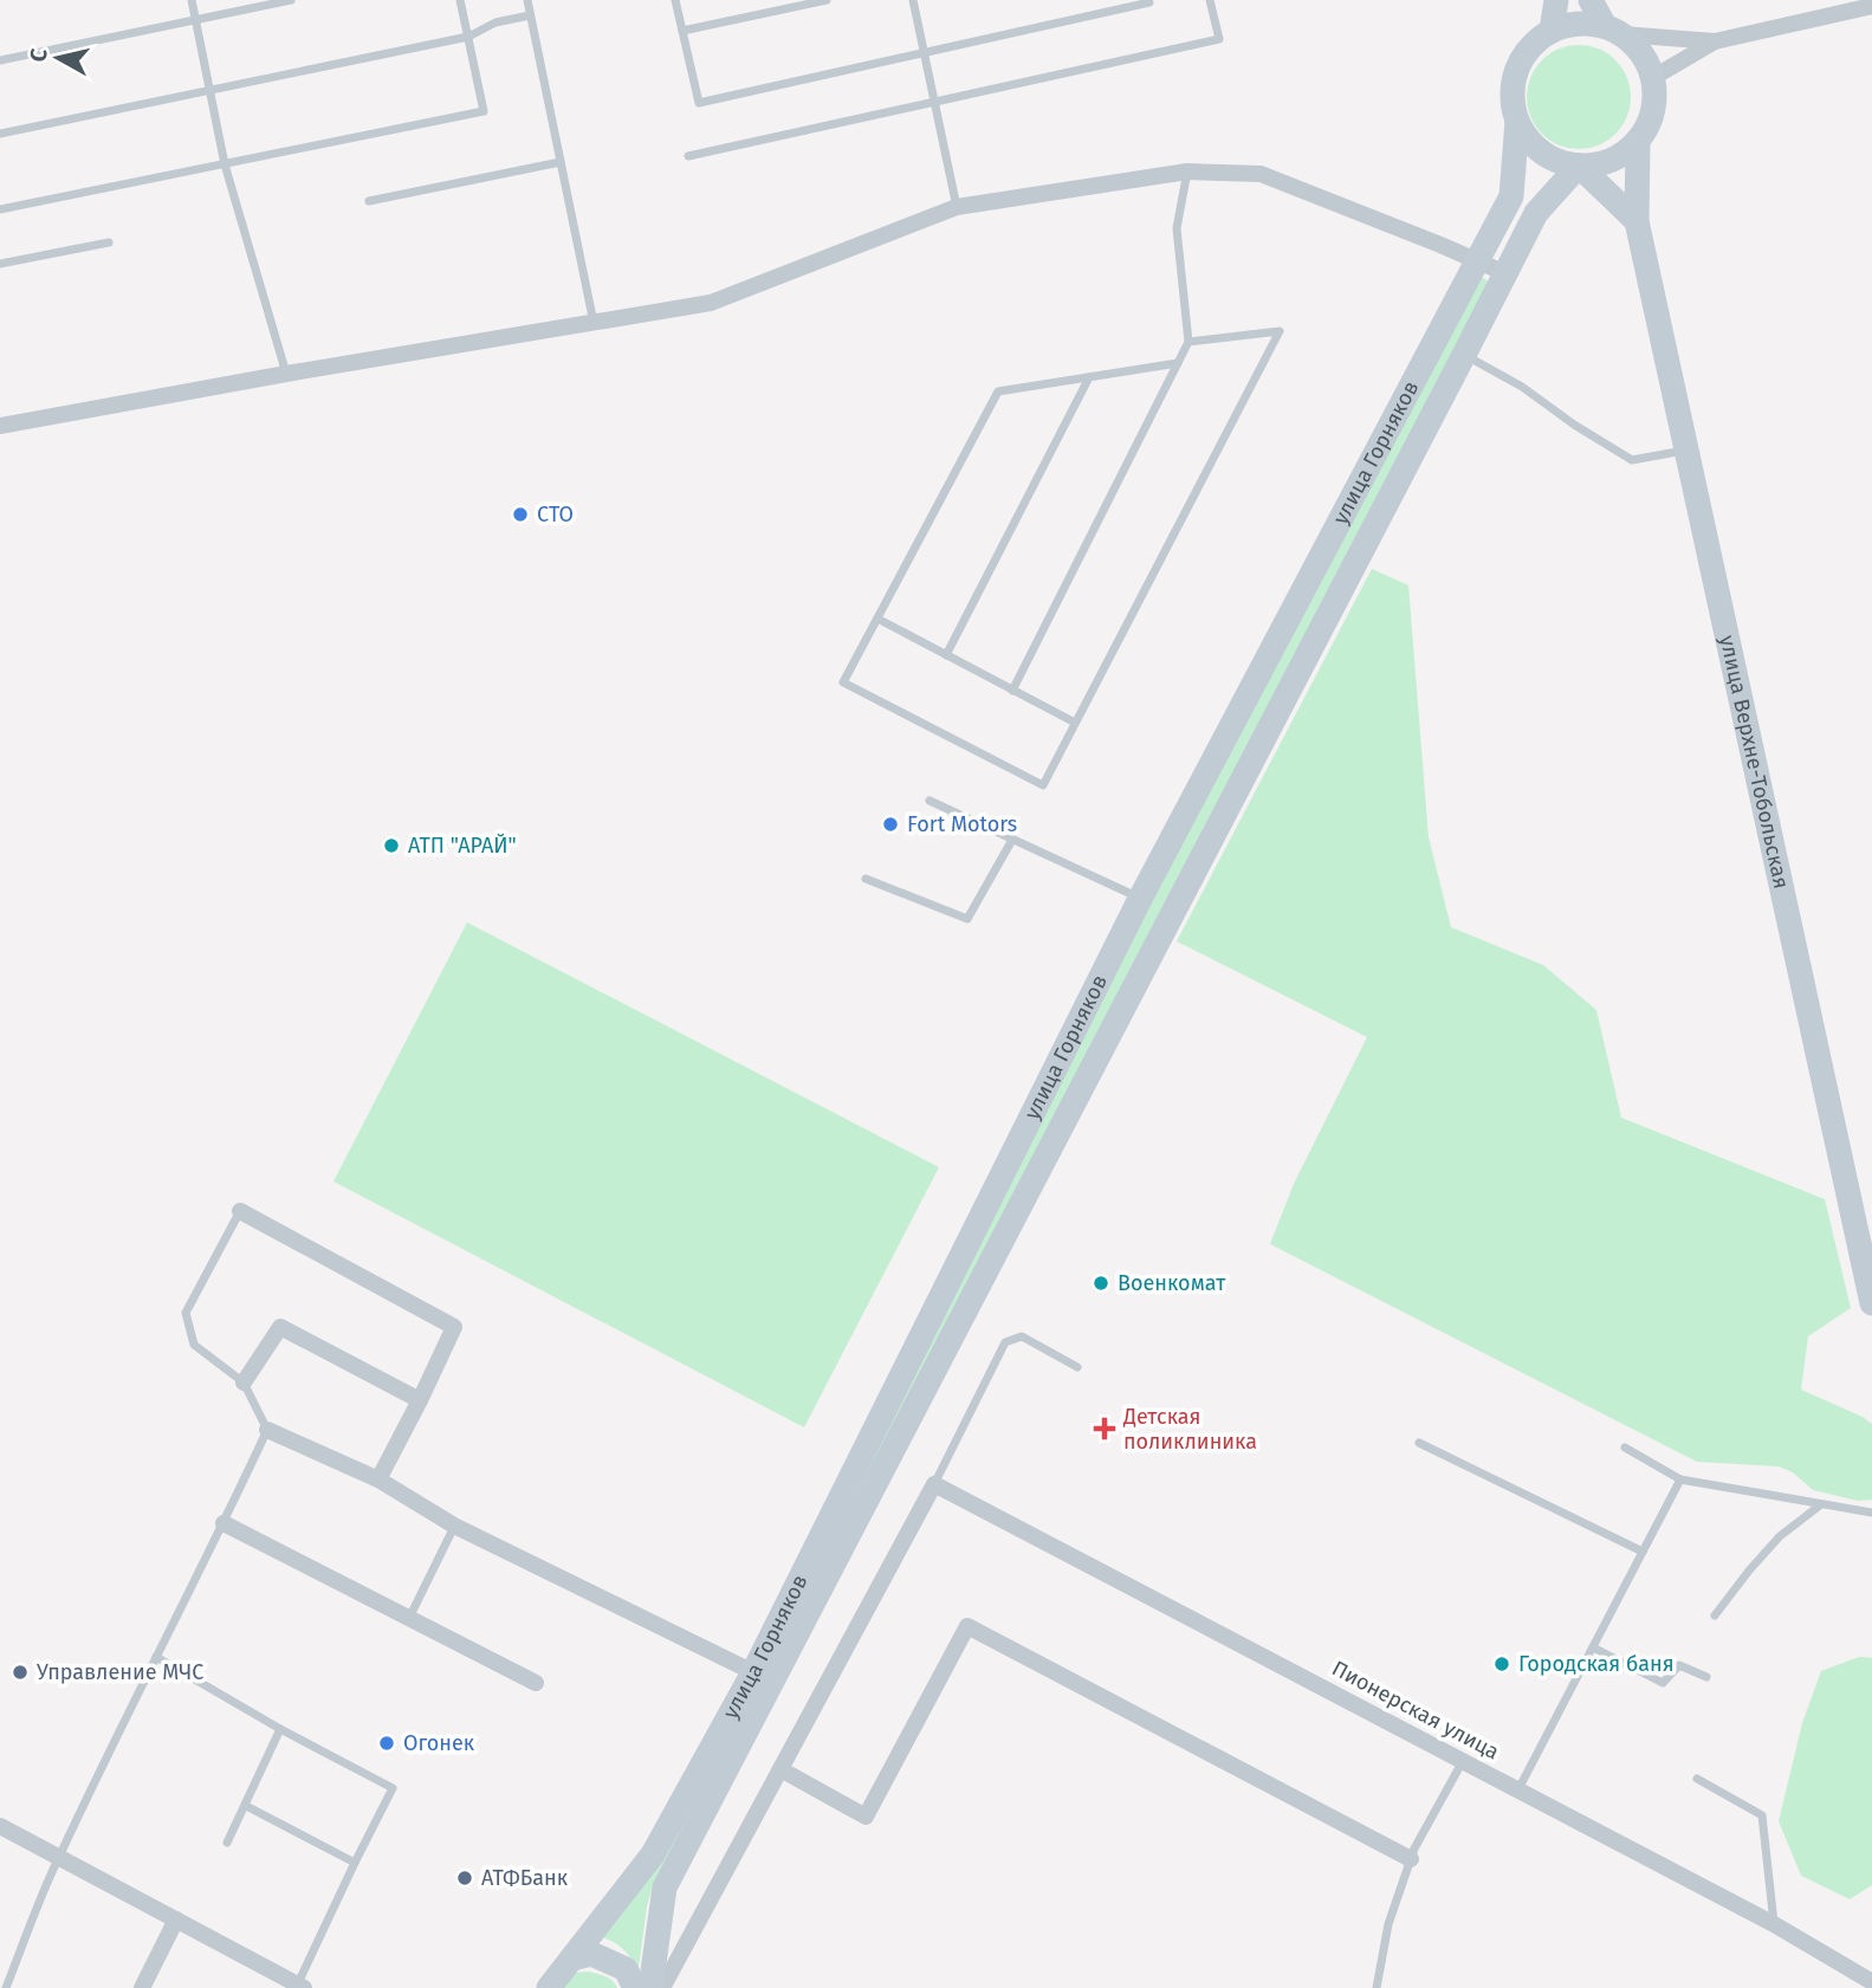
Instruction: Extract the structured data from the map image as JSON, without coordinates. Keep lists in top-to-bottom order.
{
  "streets": {
    "street": ["улица Горняков", "улица Верхне-Тобольская", "Пионерская улица"]
  },
  "crossings": [
    ["улица Горняков", "улица Верхне-Тобольская"]
  ],
  "places": {
    "other": [
      "СТО",
      "Fort Motors",
      "АТП \"АРАЙ\"",
      "Военкомат",
      "Городская баня",
      "Управление МЧС",
      "Огонек",
      "АТФБанк"
    ],
    "health": ["Детская поликлиника"]
  },
  "north": "left"
}
